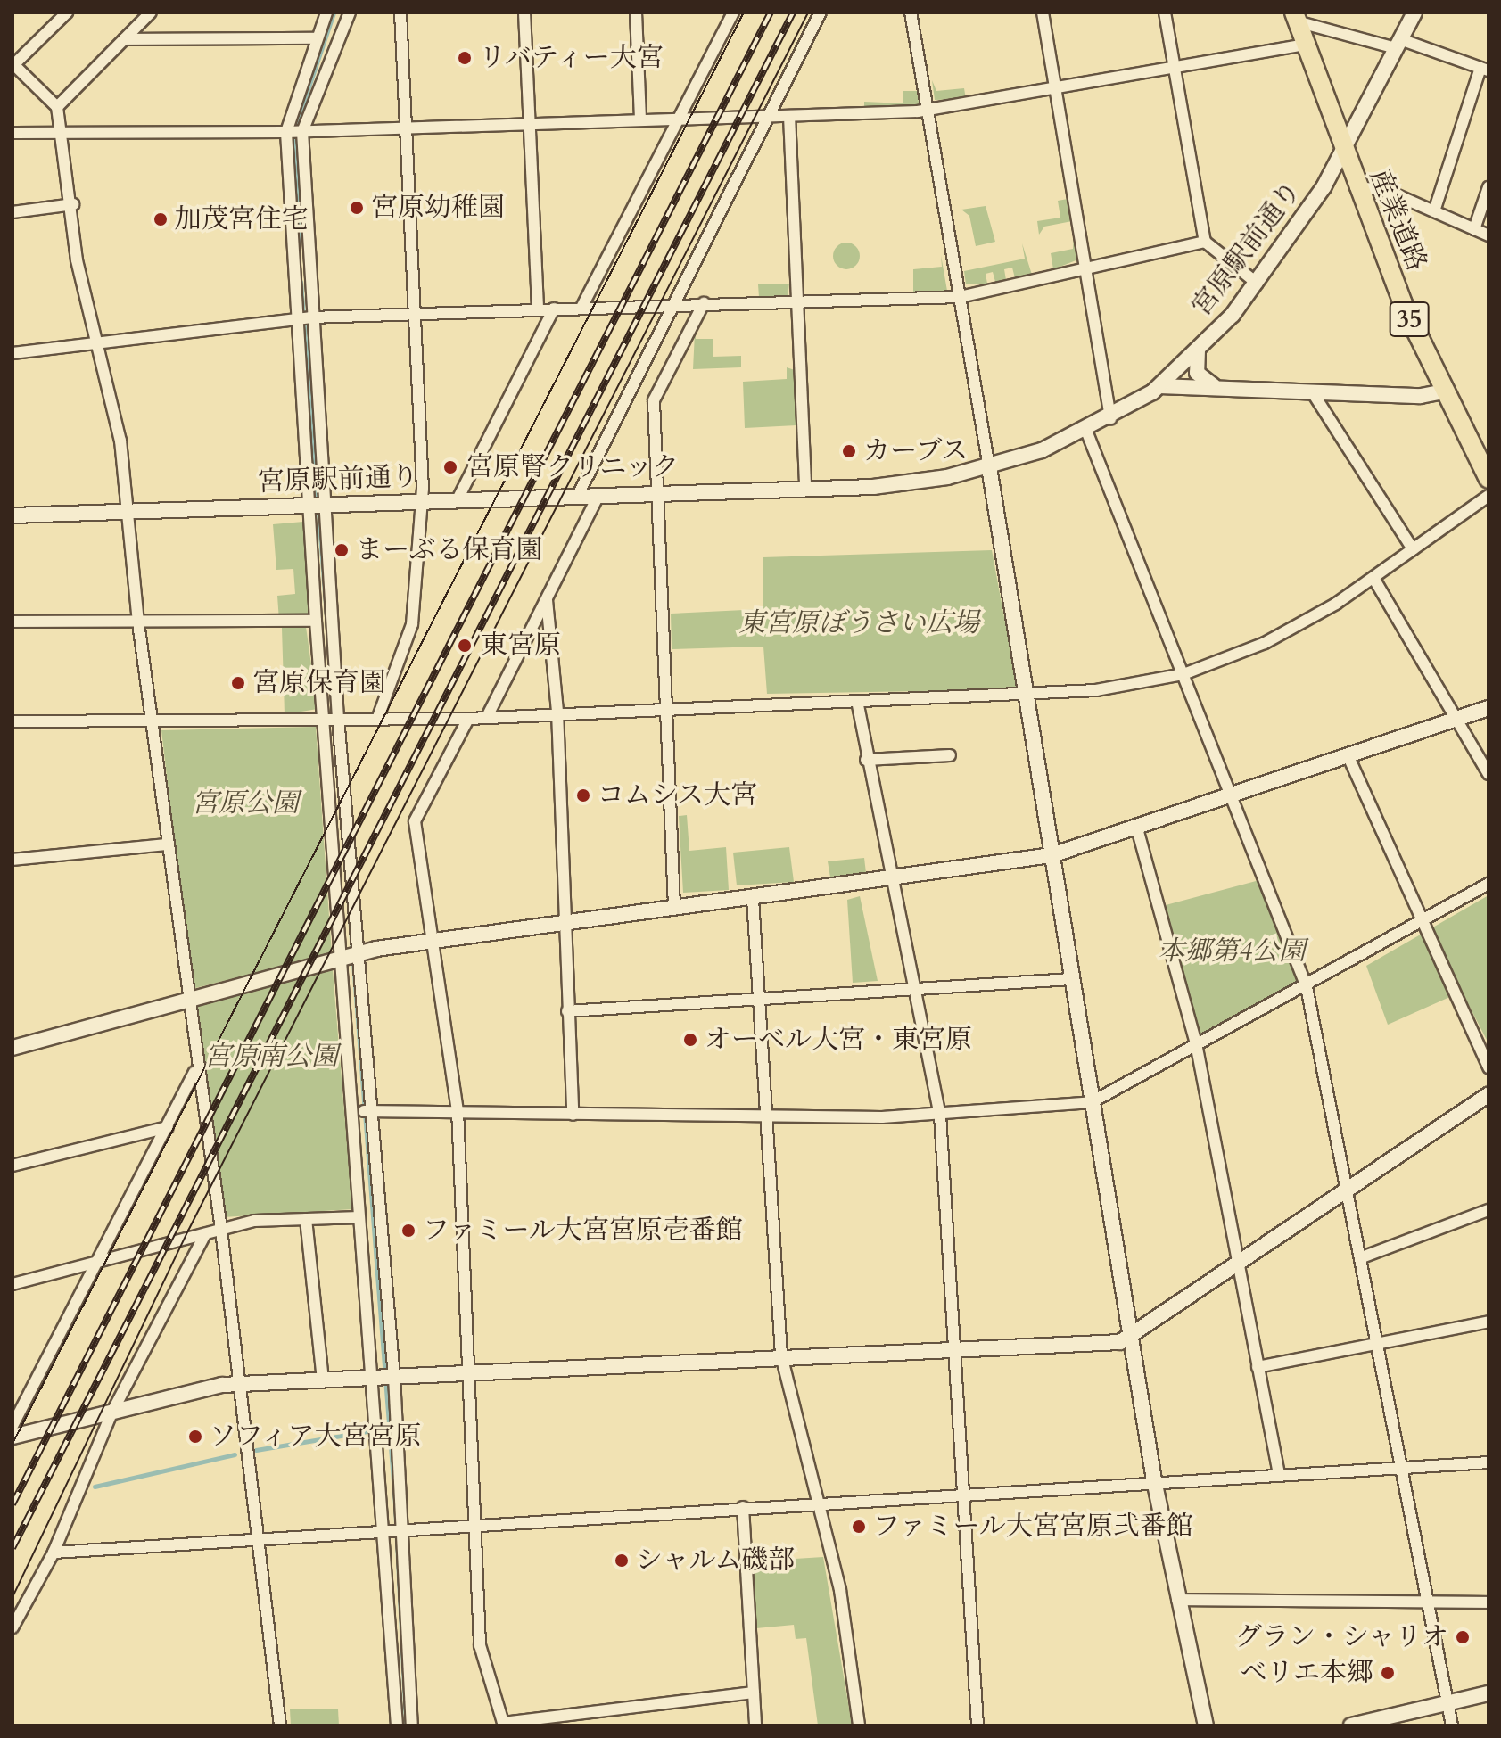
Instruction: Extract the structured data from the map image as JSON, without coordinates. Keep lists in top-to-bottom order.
{
  "streets": {
    "main road": ["産業道路", "35"],
    "street": ["宮原駅前通り"]
  },
  "crossings": [
    ["産業道路", "宮原駅前通り"]
  ],
  "parks": [
    "東宮原ぼうさい広場",
    "宮原公園",
    "本郷第4公園",
    "宮原南公園"
  ],
  "places": [
    "リバティー大宮",
    "宮原幼稚園",
    "加茂宮住宅",
    "カーブス",
    "宮原腎クリニック",
    "まーぶる保育園",
    "東宮原",
    "宮原保育園",
    "コムシス大宮",
    "オーベル大宮・東宮原",
    "ファミール大宮宮原壱番館",
    "ソフィア大宮宮原",
    "ファミール大宮宮原弐番館",
    "シャルム磯部",
    "グラン・シャリオ",
    "ベリエ本郷"
  ]
}
